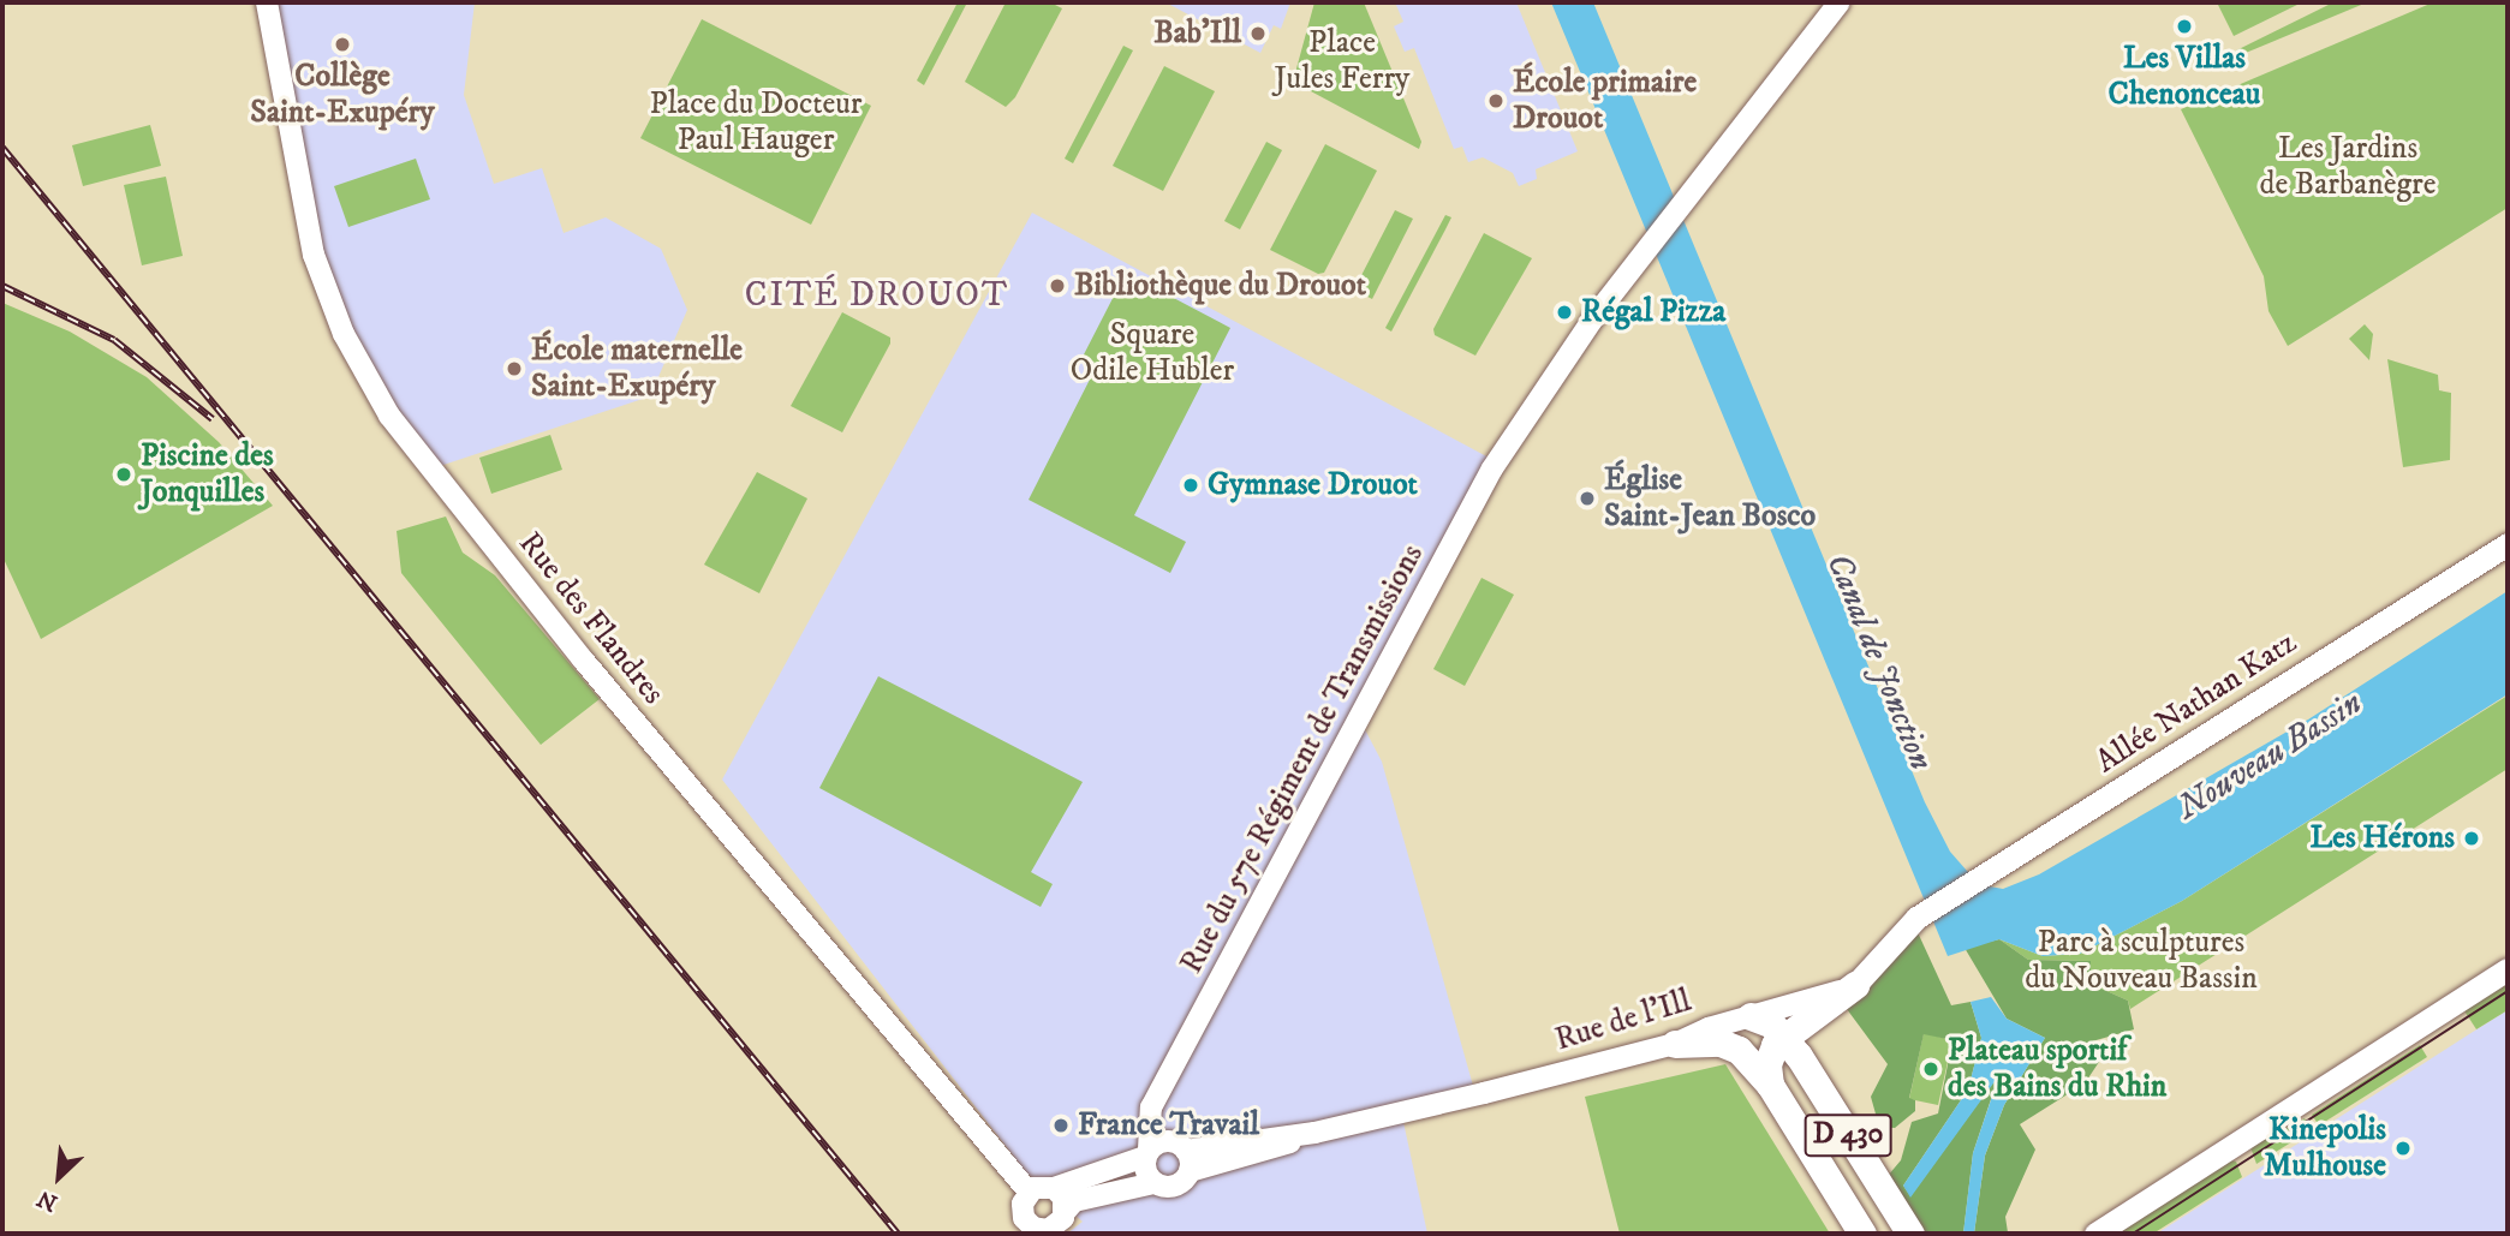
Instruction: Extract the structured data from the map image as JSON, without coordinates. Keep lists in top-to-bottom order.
{
  "streets": {
    "highway": ["D 430"],
    "main road": [
      "Rue des Flandres",
      "Allée Nathan Katz",
      "Rue du 57e Régiment de Transmissions",
      "Rue de l'Ill"
    ]
  },
  "crossings": [
    ["Allée Nathan Katz", "Rue de l'Ill"],
    ["Rue du 57e Régiment de Transmissions", "Rue de l'Ill"],
    ["Rue de l'Ill", "D 430"]
  ],
  "districts": ["CITÉ DROUOT"],
  "water": ["Canal de Jonction", "Nouveau Bassin"],
  "parks": [
    "Place Jules Ferry",
    "Place du Docteur Paul Hauger",
    "Les Jardins de Barbanègre",
    "Square Odile Hubler",
    "Parc à sculptures du Nouveau Bassin"
  ],
  "places": [
    "Les Villas Chenonceau",
    "Bab'Ill",
    "Collège Saint-Exupéry",
    "École primaire Drouot",
    "Bibliothèque du Drouot",
    "Régal Pizza",
    "École maternelle Saint-Exupéry",
    "Piscine des Jonquilles",
    "Gymnase Drouot",
    "Église Saint-Jean Bosco",
    "Les Hérons",
    "Plateau sportif des Bains du Rhin",
    "France Travail",
    "Kinepolis Mulhouse"
  ],
  "north": "bottom left"
}
